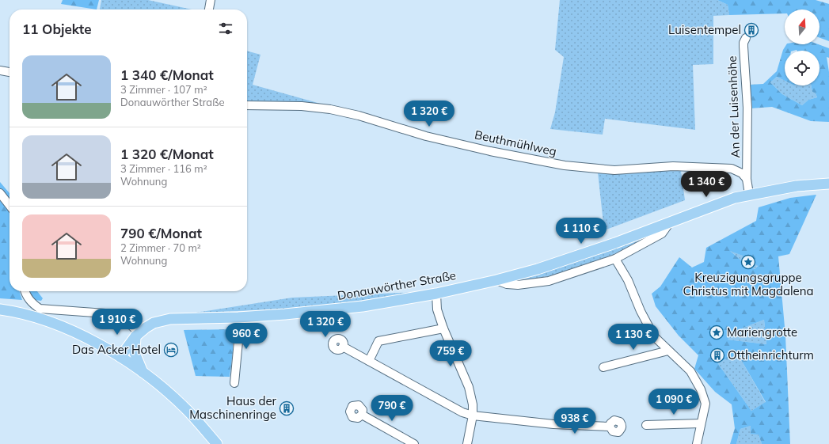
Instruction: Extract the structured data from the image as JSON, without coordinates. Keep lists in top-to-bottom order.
{
  "streets": {
    "main road": ["Donauwörther Straße"],
    "street": ["An der Luisenhöhe", "Beuthmühlweg"]
  },
  "crossings": [
    ["An der Luisenhöhe", "Beuthmühlweg"],
    ["An der Luisenhöhe", "Donauwörther Straße"]
  ],
  "places": {
    "building": ["Luisentempel", "Ottheinrichturm", "Haus der Maschinenringe"],
    "place": ["Kreuzigungsgruppe Christus mit Magdalena", "Mariengrotte"],
    "hotel": ["Das Acker Hotel"]
  },
  "north": "top",
  "page": {
    "heading": "11 Objekte",
    "list": [
      {
        "name": "1 340 €/Monat",
        "note": "3 Zimmer · 107 m² · Donauwörther Straße"
      },
      {
        "name": "1 320 €/Monat",
        "note": "3 Zimmer · 116 m² · Wohnung"
      },
      {
        "name": "790 €/Monat",
        "note": "2 Zimmer · 70 m² · Wohnung"
      }
    ],
    "price": [
      "1 320 €",
      "1 340 €",
      "1 110 €",
      "1 910 €",
      "1 320 €",
      "960 €",
      "1 130 €",
      "759 €",
      "1 090 €",
      "790 €",
      "938 €"
    ]
  }
}
